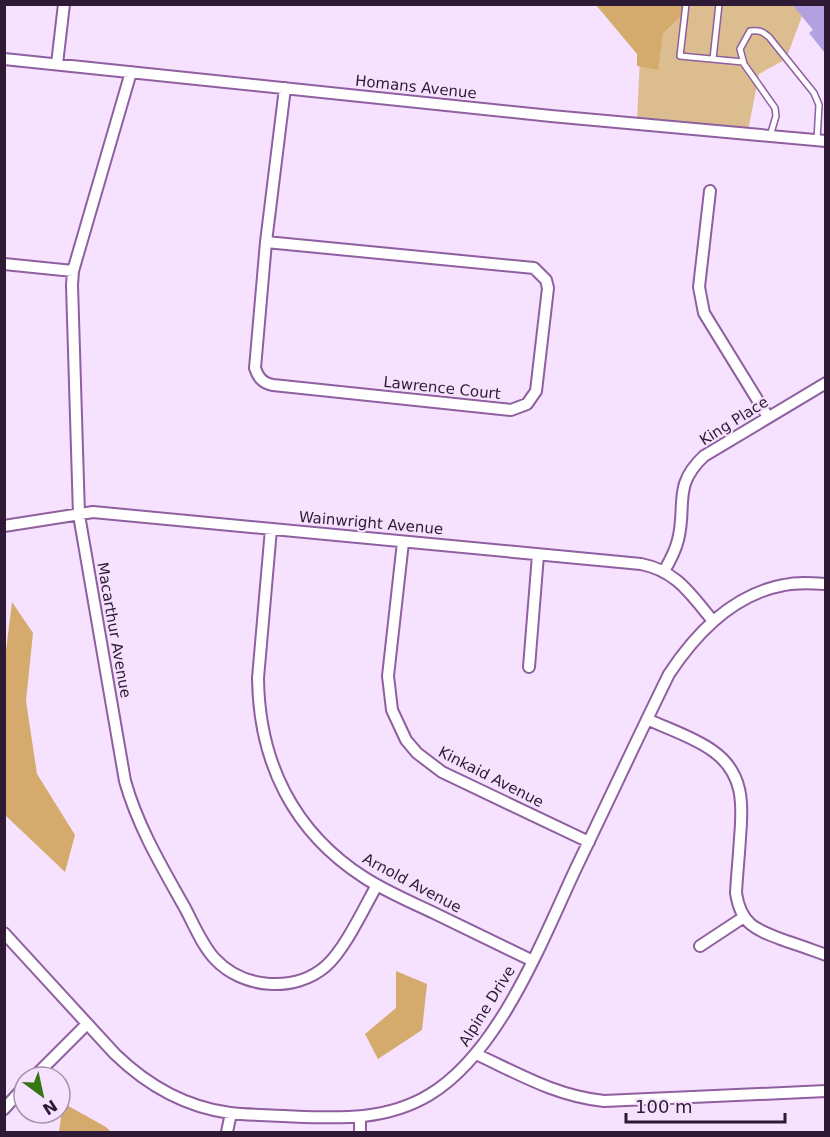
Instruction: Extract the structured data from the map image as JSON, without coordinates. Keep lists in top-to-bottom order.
{
  "streets": {
    "street": [
      "Homans Avenue",
      "Lawrence Court",
      "King Place",
      "Wainwright Avenue",
      "Macarthur Avenue",
      "Kinkaid Avenue",
      "Arnold Avenue",
      "Alpine Drive"
    ]
  },
  "crossings": [
    ["Homans Avenue", "Lawrence Court"],
    ["Homans Avenue", "Macarthur Avenue"],
    ["King Place", "Wainwright Avenue"],
    ["Wainwright Avenue", "Macarthur Avenue"],
    ["Wainwright Avenue", "Kinkaid Avenue"],
    ["Wainwright Avenue", "Arnold Avenue"],
    ["Wainwright Avenue", "Alpine Drive"],
    ["Macarthur Avenue", "Arnold Avenue"],
    ["Kinkaid Avenue", "Alpine Drive"],
    ["Arnold Avenue", "Alpine Drive"]
  ],
  "scale_bar": "100 m",
  "north": "bottom right"
}
